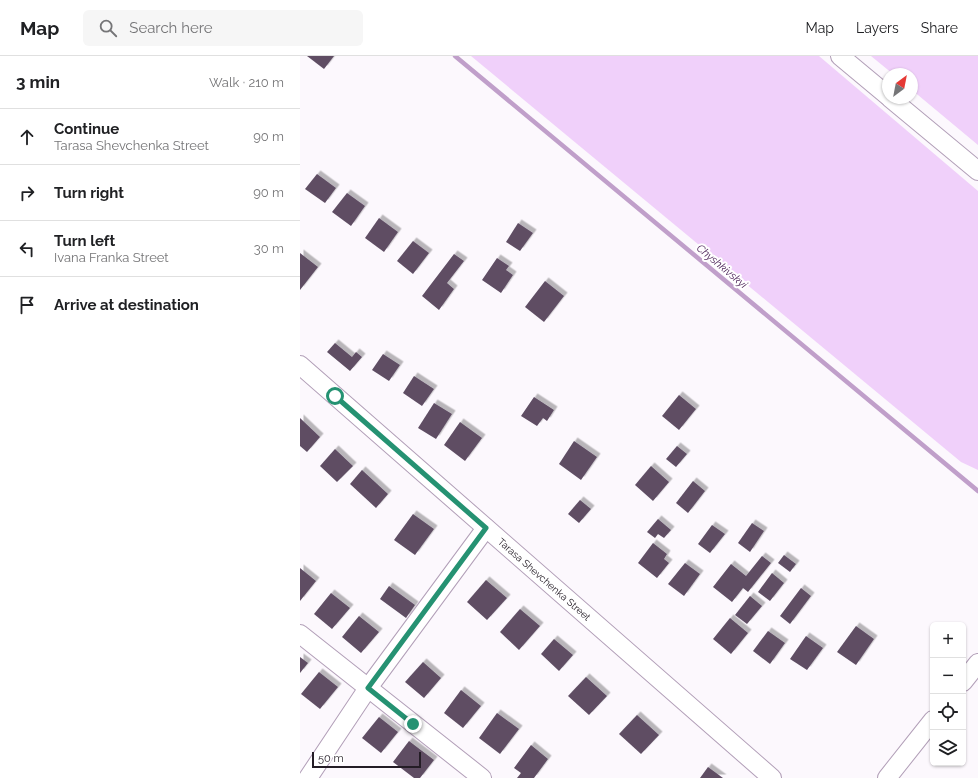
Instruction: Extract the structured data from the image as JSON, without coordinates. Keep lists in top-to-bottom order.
{
  "streets": {
    "street": ["Tarasa Shevchenka Street"]
  },
  "water": ["Chyshkivskyi"],
  "scale_bar": "50 m",
  "north": "top right",
  "page": {
    "header": "Map",
    "search": "Search here",
    "nav": ["Map", "Layers", "Share"],
    "heading": ["3 min", "Walk · 210 m"],
    "list": [
      ["Continue", "Tarasa Shevchenka Street", "90 m"],
      ["Turn right", "90 m"],
      ["Turn left", "Ivana Franka Street", "30 m"],
      "Arrive at destination"
    ],
    "map_buttons": ["+", "−"],
    "scale": "50 m"
  }
}
